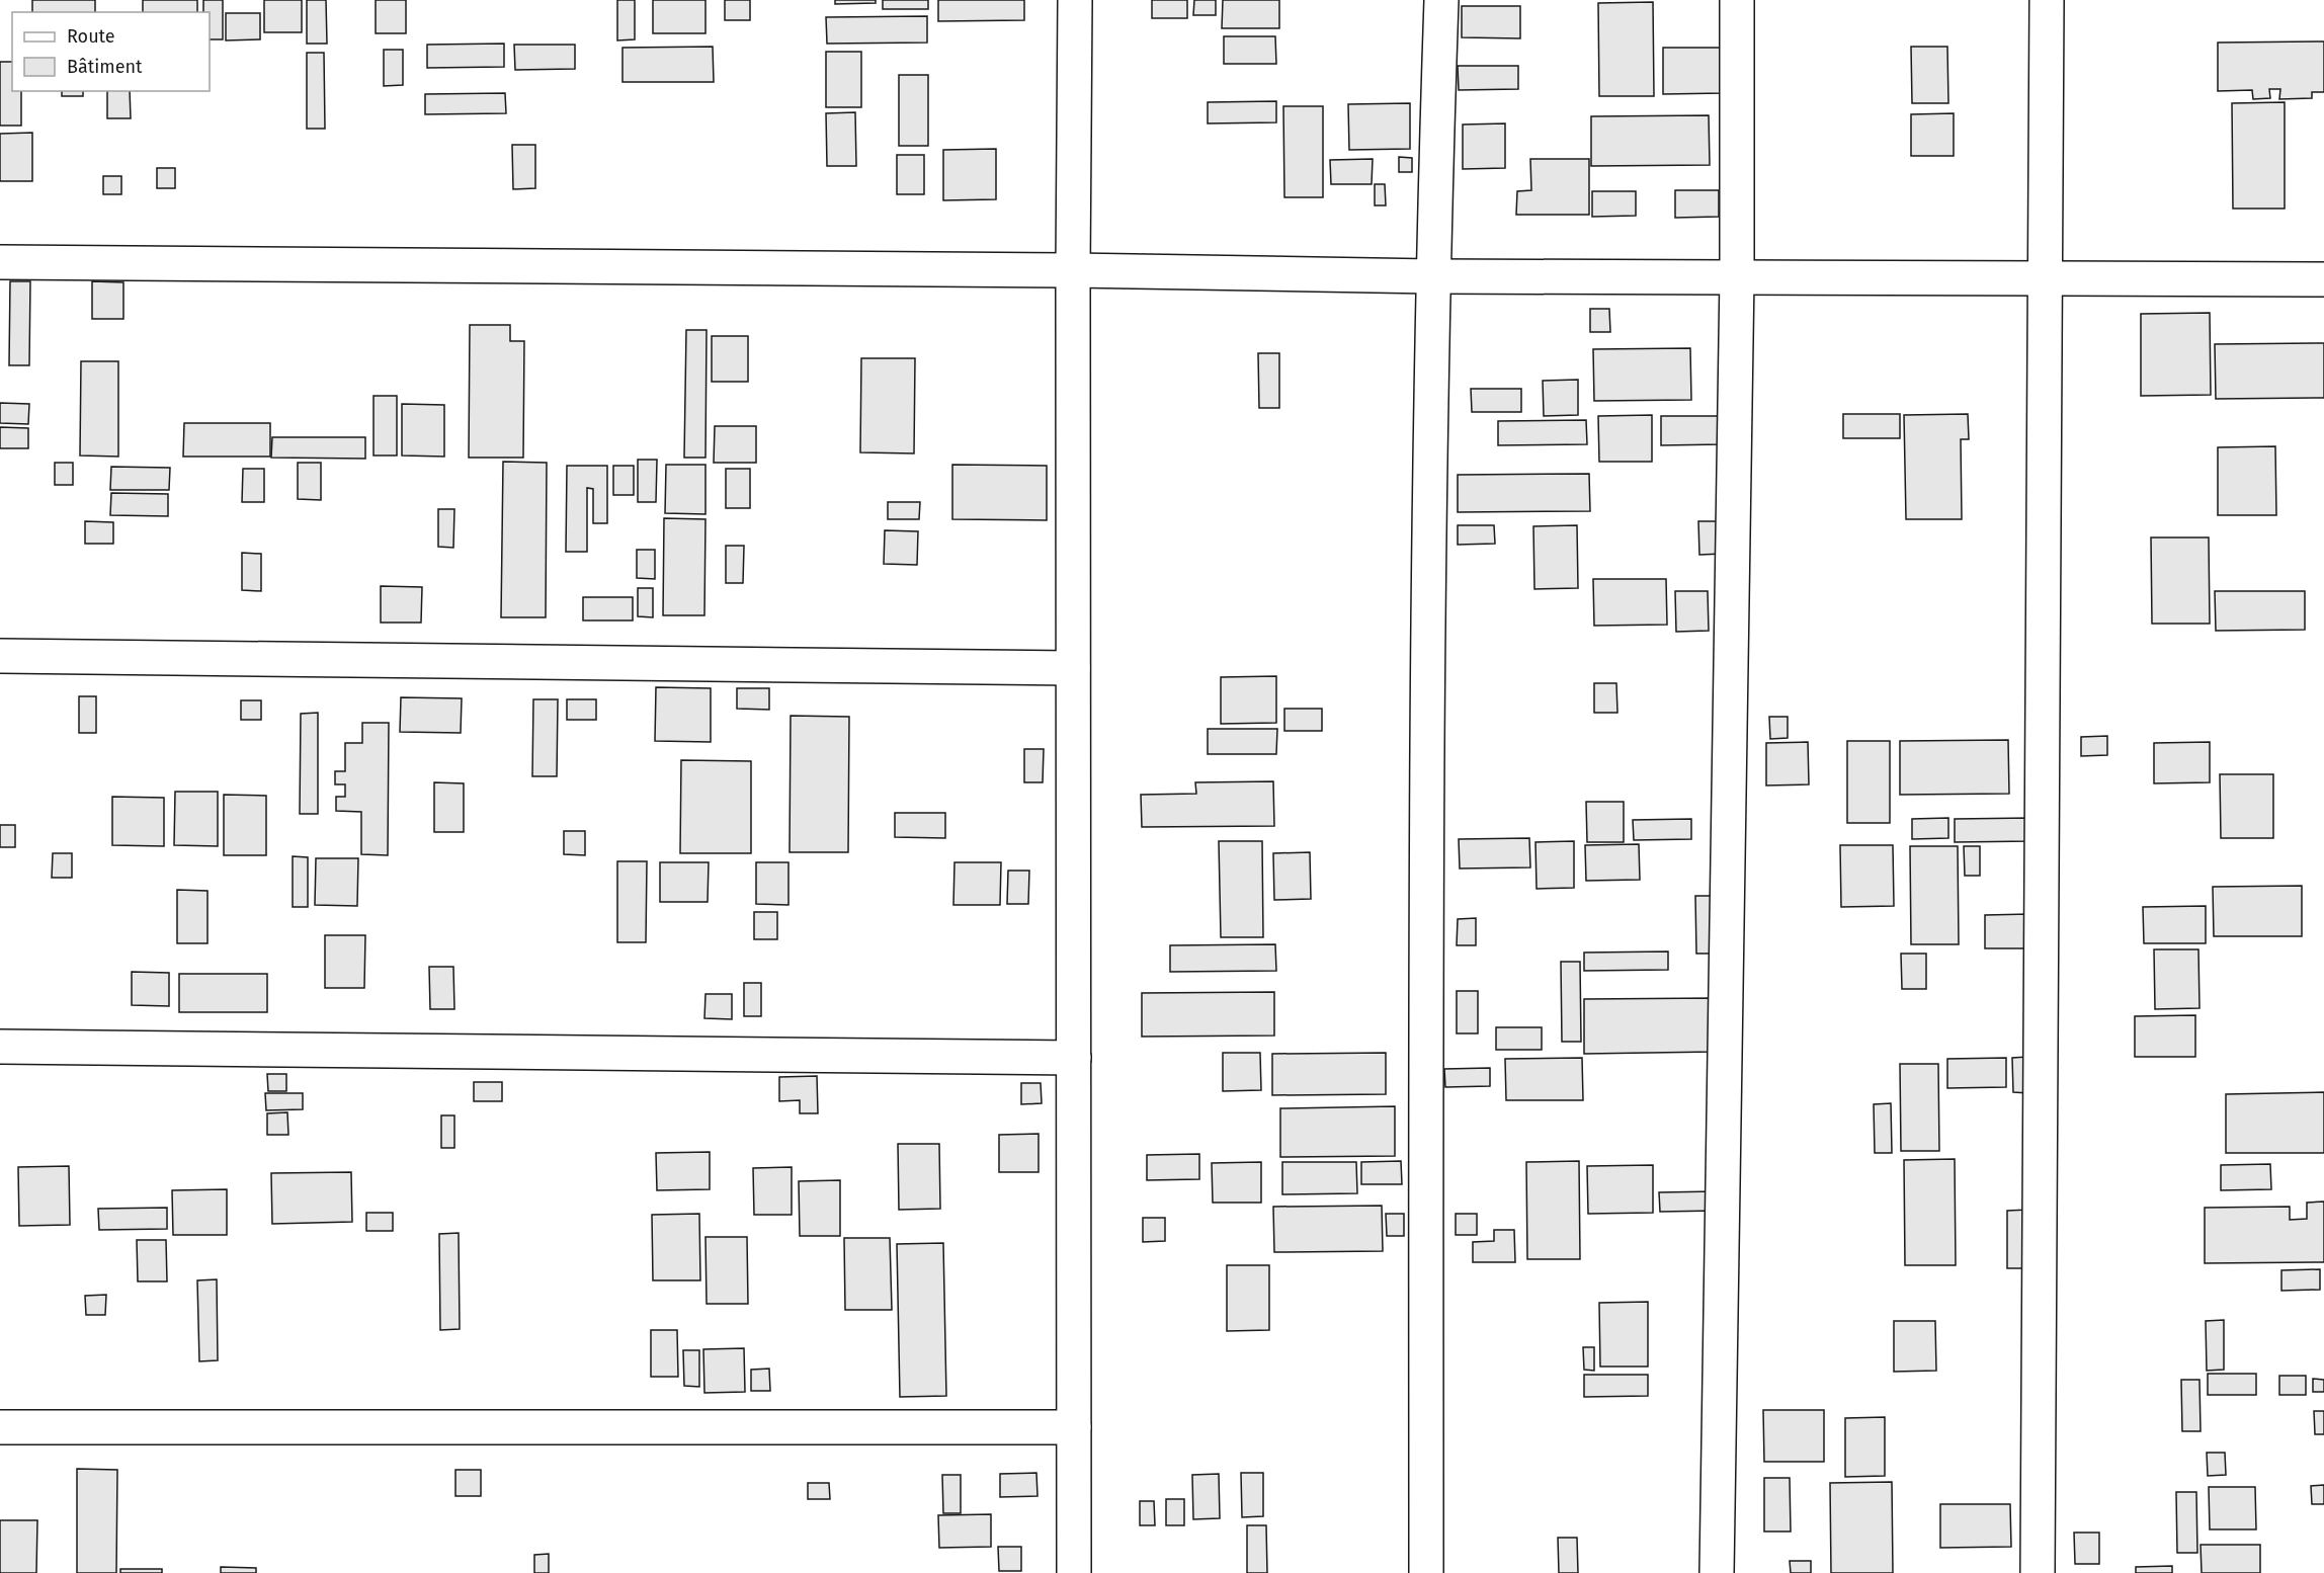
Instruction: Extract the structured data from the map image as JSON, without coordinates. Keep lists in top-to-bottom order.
{
  "legend": ["Route", "Bâtiment"]
}
